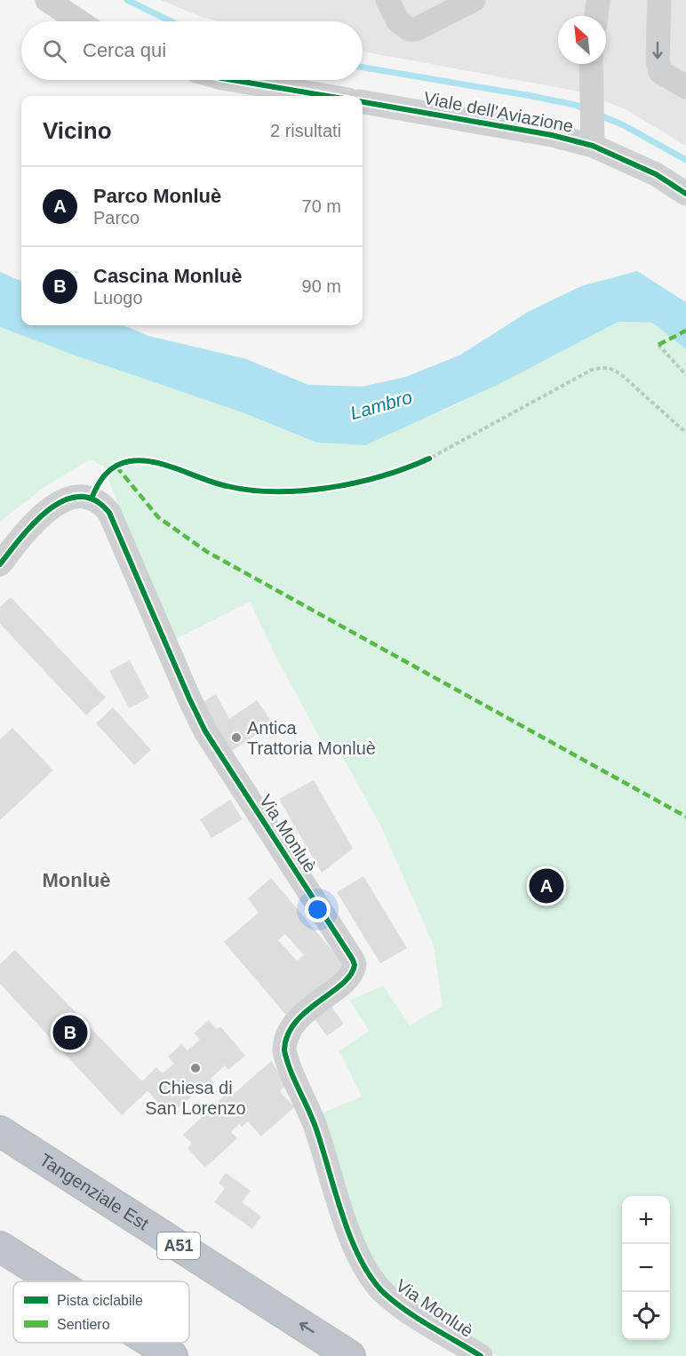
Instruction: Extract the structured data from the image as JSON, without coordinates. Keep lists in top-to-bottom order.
{
  "streets": {
    "highway": ["Tangenziale Est", "A51"],
    "street": ["Viale dell'Aviazione", "Via Monluè"]
  },
  "one_way": ["Tangenziale Est"],
  "districts": ["Monluè"],
  "water": ["Lambro"],
  "places": ["Antica Trattoria Monluè", "Chiesa di San Lorenzo"],
  "legend": ["Pista ciclabile", "Sentiero"],
  "north": "top left",
  "page": {
    "search": "Cerca qui",
    "heading": ["Vicino", "2 risultati"],
    "list": [
      {
        "mark": "A",
        "name": "Parco Monluè",
        "note": "Parco",
        "value": "70 m"
      },
      {
        "mark": "B",
        "name": "Cascina Monluè",
        "note": "Luogo",
        "value": "90 m"
      }
    ],
    "pins": ["A", "B"],
    "map_buttons": ["+", "−"]
  }
}
